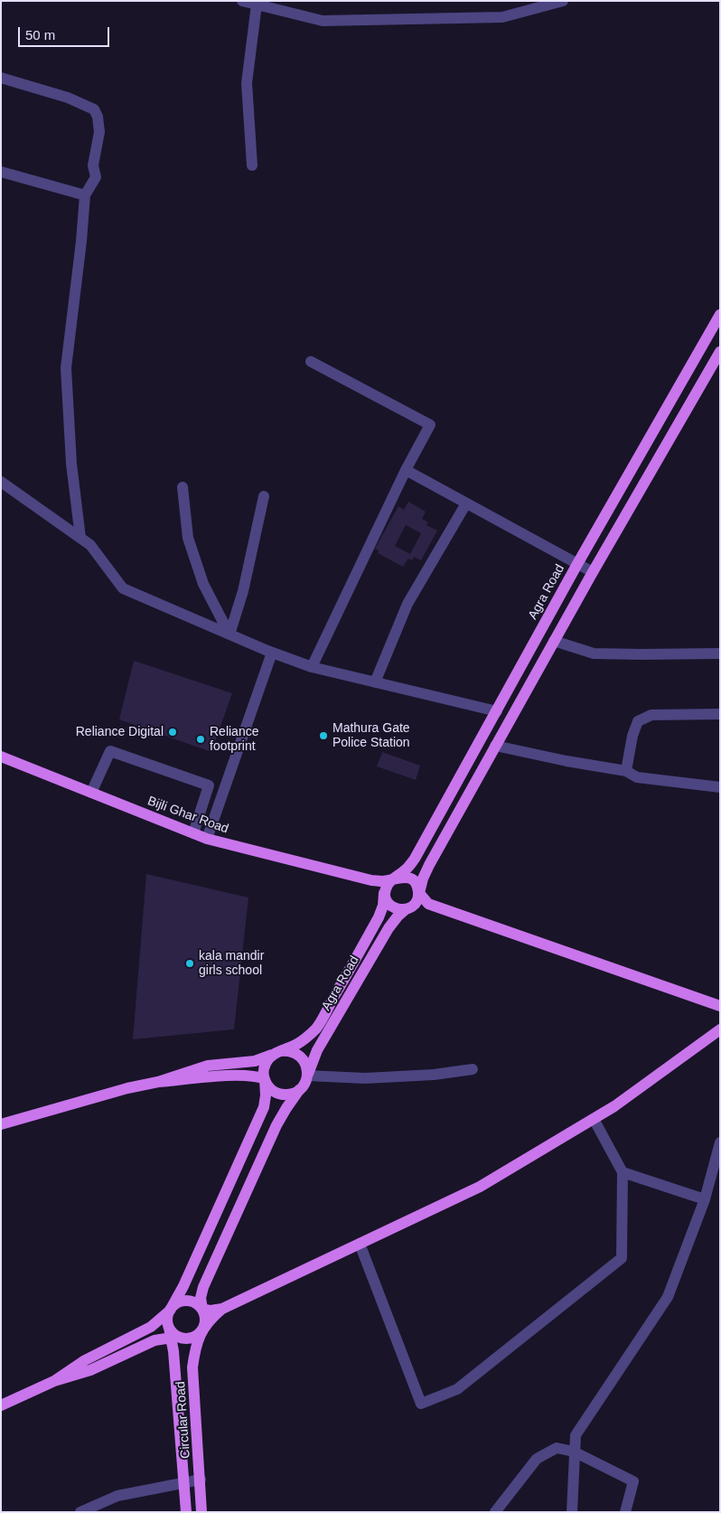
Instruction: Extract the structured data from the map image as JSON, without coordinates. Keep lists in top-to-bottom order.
{
  "streets": {
    "main road": ["Agra Road", "Bijli Ghar Road", "Circular Road"]
  },
  "places": [
    "Reliance Digital",
    "Mathura Gate Police Station",
    "Reliance footprint",
    "kala mandir girls school"
  ],
  "scale_bar": "50 m"
}
